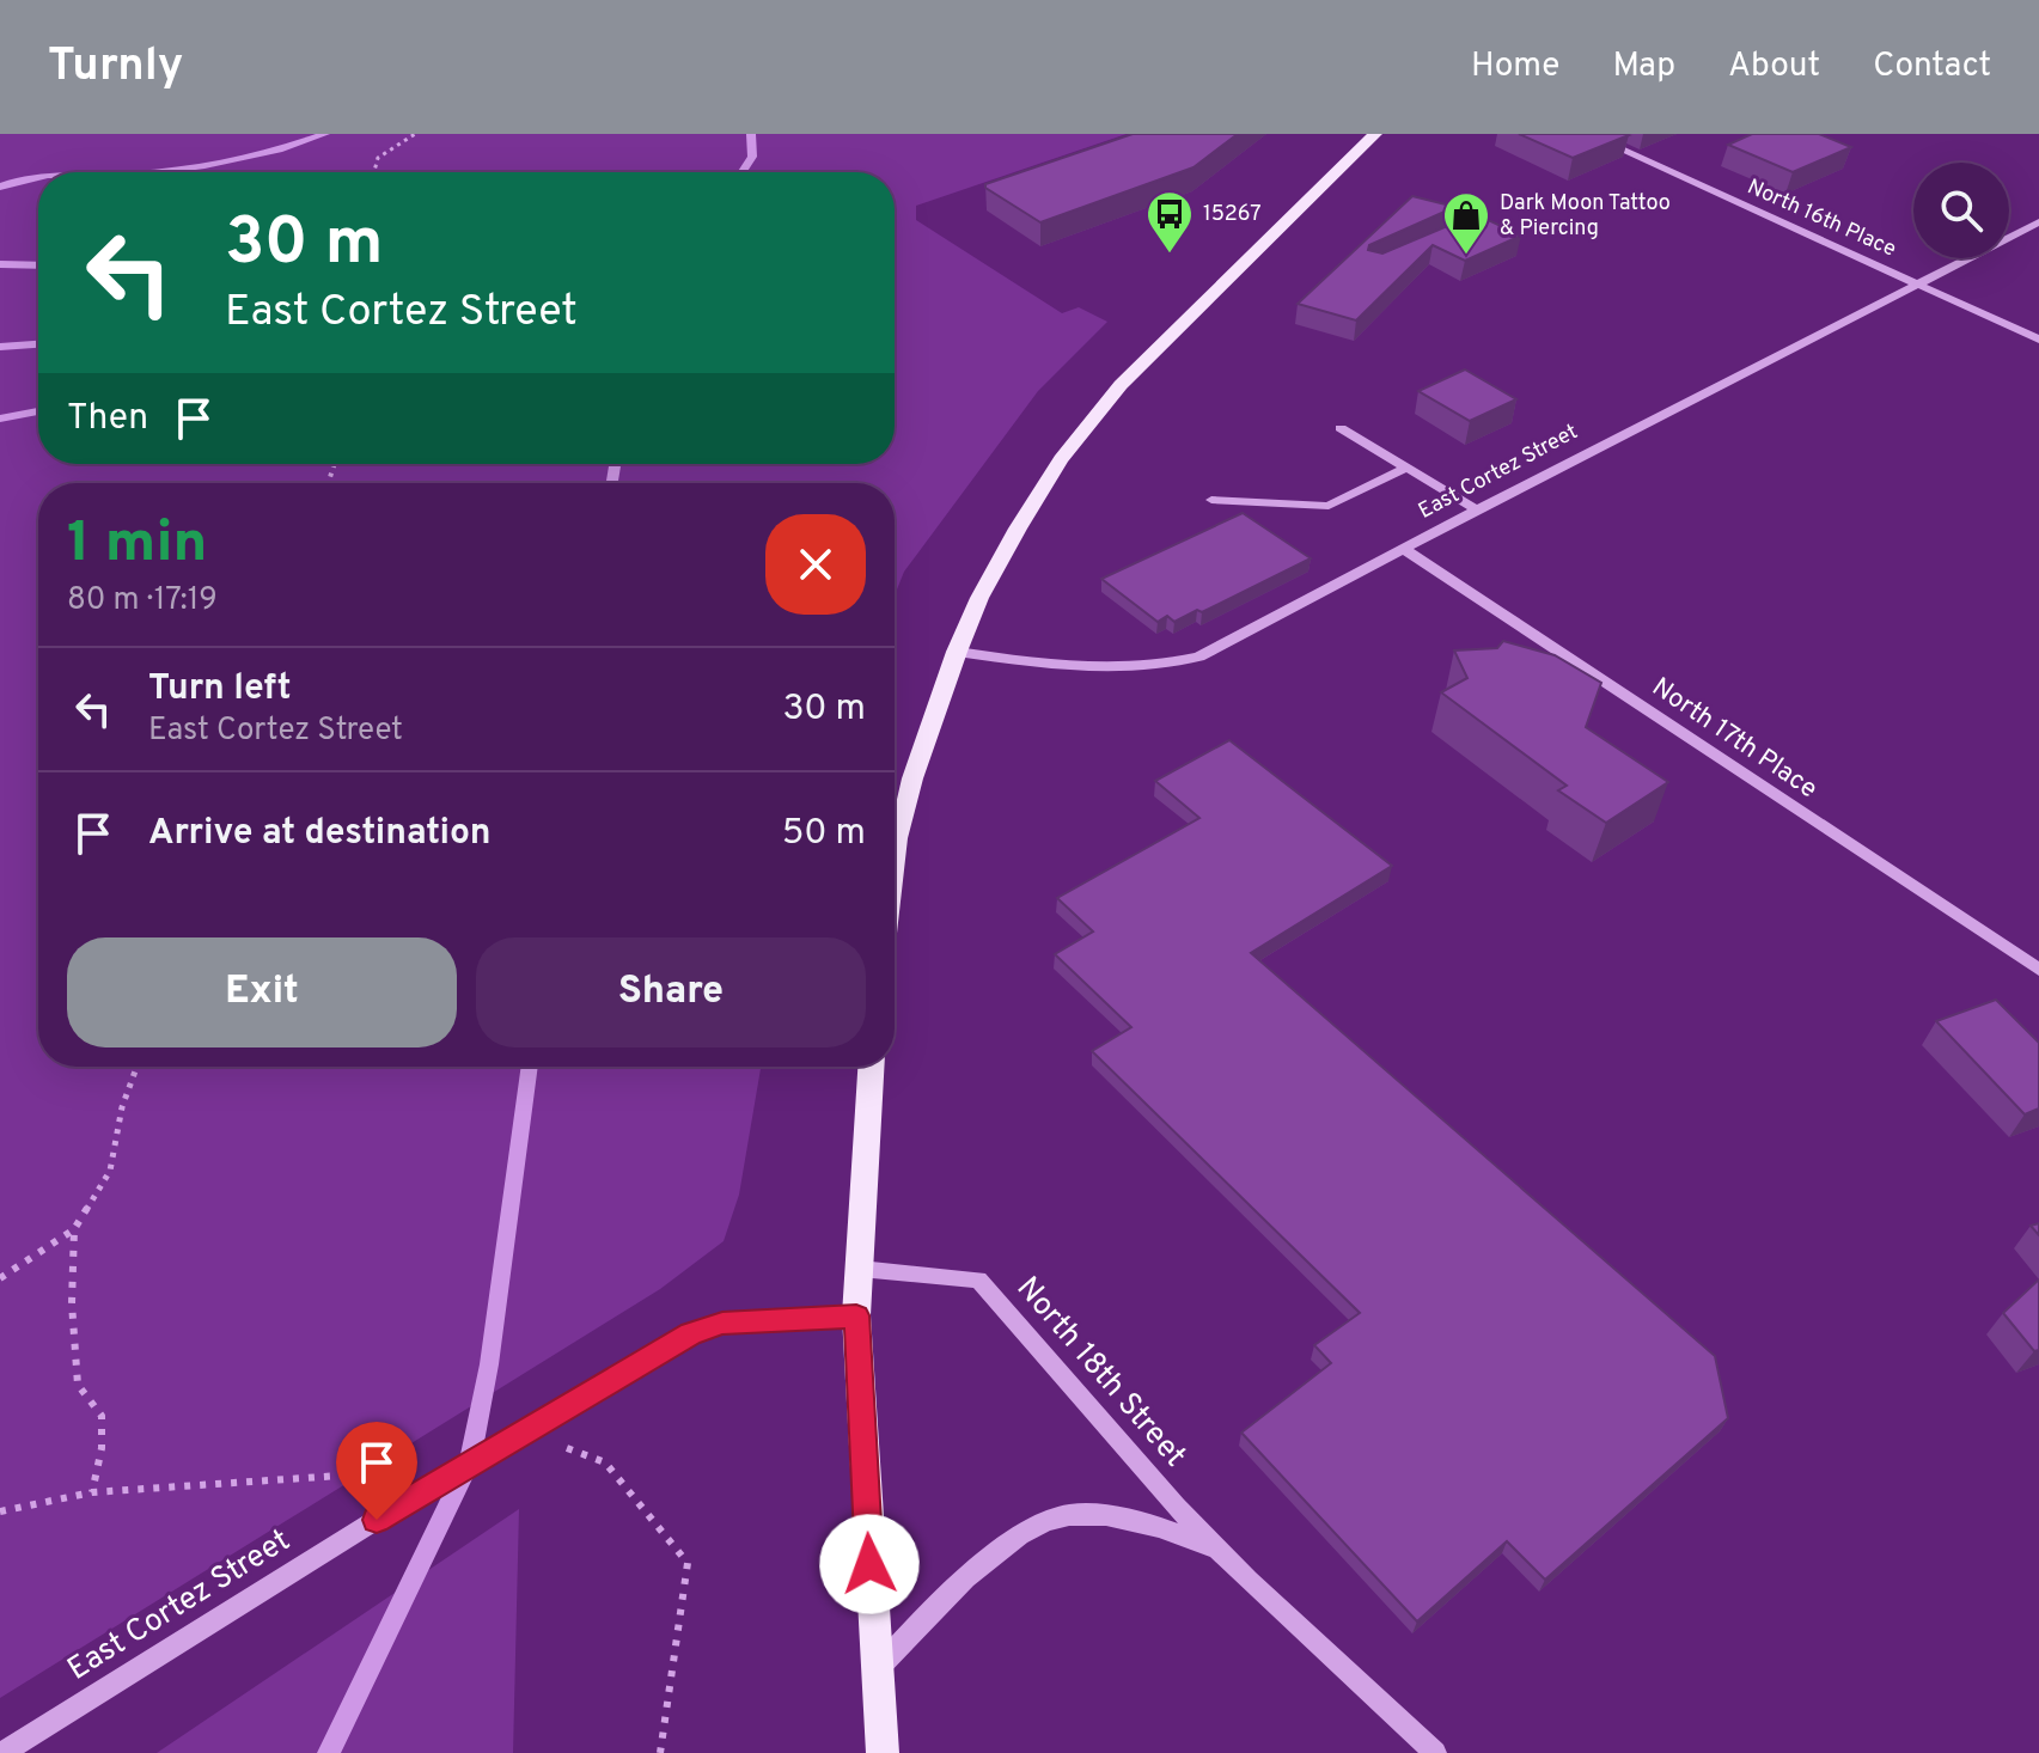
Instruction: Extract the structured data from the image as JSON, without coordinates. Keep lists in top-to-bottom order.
{
  "streets": {
    "street": [
      "North 16th Place",
      "East Cortez Street",
      "North 17th Place",
      "North 18th Street"
    ]
  },
  "crossings": [
    ["North 16th Place", "East Cortez Street"],
    ["East Cortez Street", "North 17th Place"]
  ],
  "places": {
    "bus stop": ["15267"],
    "shop": ["Dark Moon Tattoo & Piercing"]
  },
  "page": {
    "header": "Turnly",
    "nav": [
      "Home",
      "Map",
      "About",
      "Contact"
    ],
    "turn": ["30 m", "East Cortez Street"],
    "then": "Then",
    "heading": ["1 min", "80 m · 17:19"],
    "list": [
      {
        "name": "Turn left",
        "note": "East Cortez Street",
        "value": "30 m"
      },
      {
        "name": "Arrive at destination",
        "value": "50 m"
      }
    ],
    "buttons": ["Exit", "Share"]
  }
}
